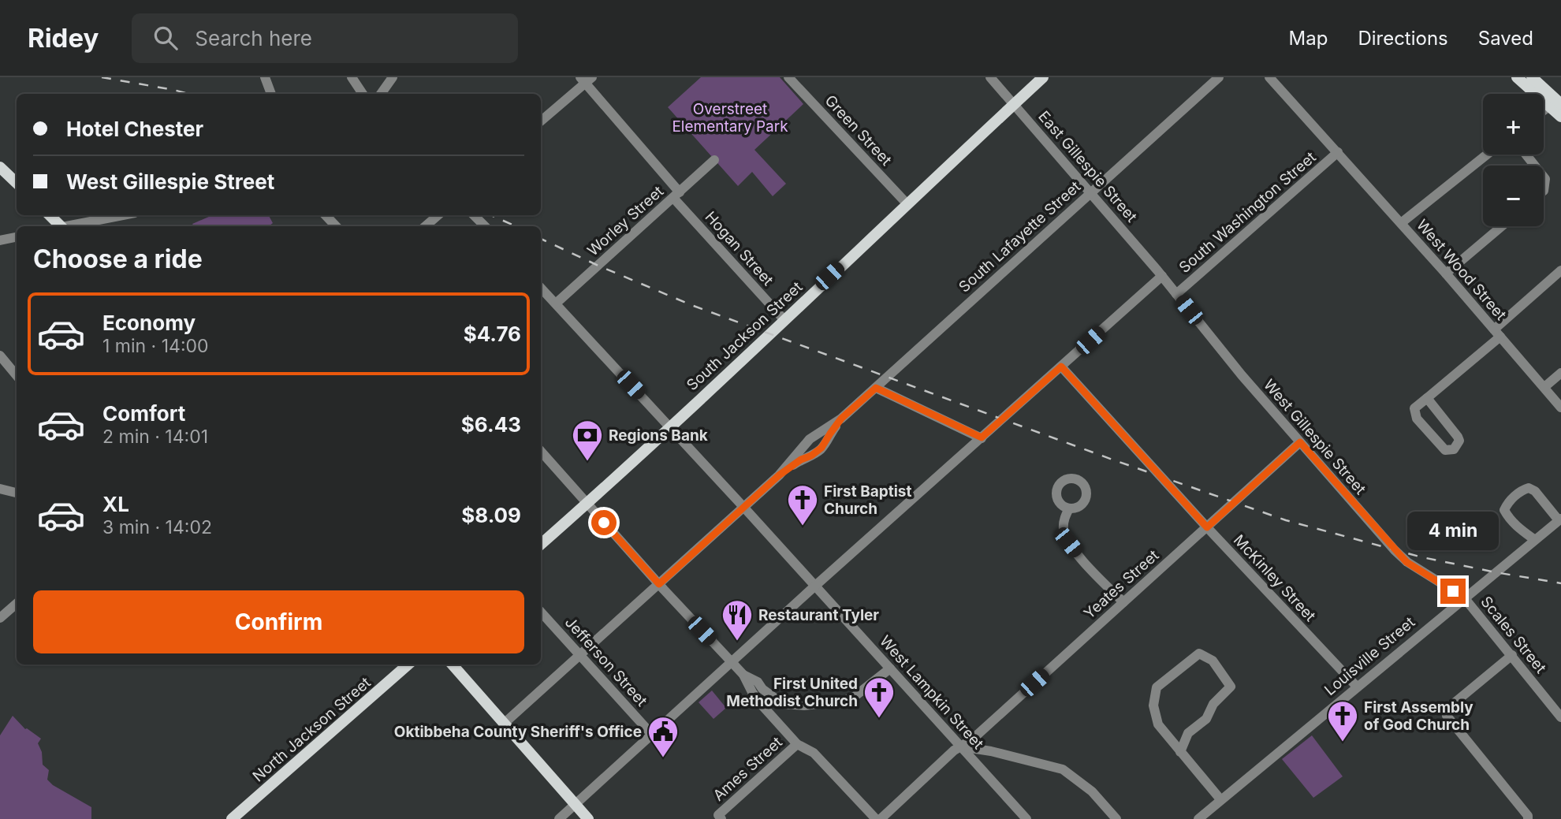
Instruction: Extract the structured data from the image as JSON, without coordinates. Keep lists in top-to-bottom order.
{
  "streets": {
    "main road": ["South Jackson Street", "North Jackson Street"],
    "street": [
      "Green Street",
      "East Gillespie Street",
      "South Washington Street",
      "Worley Street",
      "South Lafayette Street",
      "Hogan Street",
      "West Wood Street",
      "West Gillespie Street",
      "McKinley Street",
      "Yeates Street",
      "Scales Street",
      "Louisville Street",
      "Jefferson Street",
      "West Lampkin Street",
      "Ames Street"
    ]
  },
  "crossings": [
    ["Green Street", "South Jackson Street"],
    ["East Gillespie Street", "South Washington Street"],
    ["East Gillespie Street", "South Lafayette Street"],
    ["East Gillespie Street", "South Jackson Street"],
    ["East Gillespie Street", "West Gillespie Street"],
    ["South Washington Street", "West Wood Street"],
    ["South Washington Street", "West Gillespie Street"],
    ["South Washington Street", "McKinley Street"],
    ["South Washington Street", "Jefferson Street"],
    ["South Washington Street", "West Lampkin Street"],
    ["Worley Street", "Hogan Street"],
    ["Worley Street", "West Lampkin Street"],
    ["South Lafayette Street", "Jefferson Street"],
    ["South Lafayette Street", "West Lampkin Street"],
    ["Hogan Street", "South Jackson Street"],
    ["South Jackson Street", "West Lampkin Street"],
    ["West Gillespie Street", "Yeates Street"],
    ["West Gillespie Street", "Scales Street"],
    ["West Gillespie Street", "Louisville Street"],
    ["McKinley Street", "Yeates Street"],
    ["McKinley Street", "Louisville Street"],
    ["Yeates Street", "West Lampkin Street"],
    ["Scales Street", "Louisville Street"]
  ],
  "parks": ["Overstreet Elementary Park"],
  "places": {
    "bank": ["Regions Bank"],
    "church": ["First Baptist Church", "First United Methodist Church", "First Assembly of God Church"],
    "restaurant": ["Restaurant Tyler"],
    "public building": ["Oktibbeha County Sheriff's Office"]
  },
  "page": {
    "header": "Ridey",
    "search": "Search here",
    "nav": ["Map", "Directions", "Saved"],
    "map_buttons": ["+", "−"],
    "banner": ["Hotel Chester", "West Gillespie Street"],
    "heading": "Choose a ride",
    "list": [
      {
        "name": "Economy",
        "note": "1 min · 14:00",
        "value": "$4.76"
      },
      {
        "name": "Comfort",
        "note": "2 min · 14:01",
        "value": "$6.43"
      },
      {
        "name": "XL",
        "note": "3 min · 14:02",
        "value": "$8.09"
      }
    ],
    "bubble": "4 min",
    "buttons": "Confirm"
  }
}
